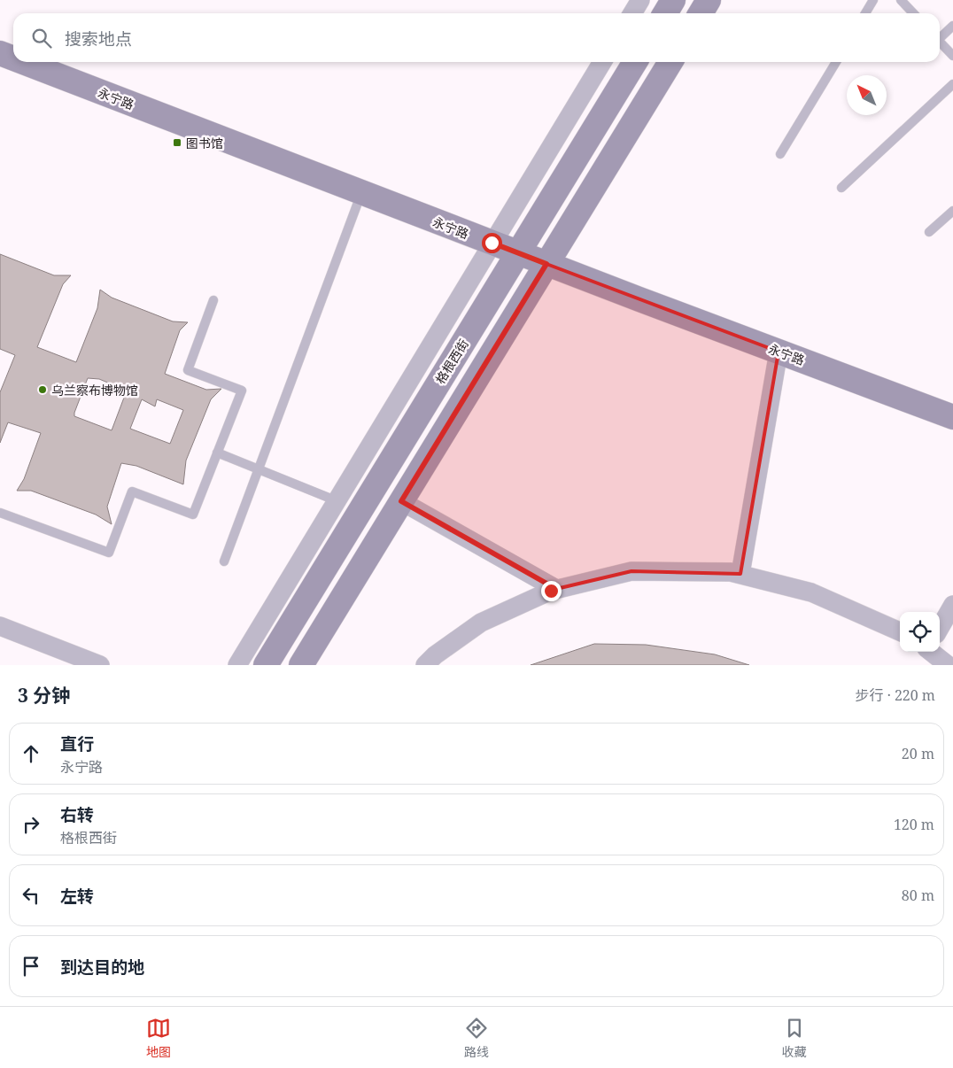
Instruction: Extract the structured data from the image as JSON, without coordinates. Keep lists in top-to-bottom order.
{
  "streets": {
    "street": ["永宁路", "格根西街"]
  },
  "crossings": [
    ["永宁路", "格根西街"]
  ],
  "places": {
    "transit": ["图书馆"],
    "other": ["乌兰察布博物馆"]
  },
  "north": "top left",
  "page": {
    "search": "搜索地点",
    "heading": ["3 分钟", "步行 · 220 m"],
    "list": [
      ["直行", "永宁路", "20 m"],
      ["右转", "格根西街", "120 m"],
      ["左转", "80 m"],
      "到达目的地"
    ],
    "nav": ["地图", "路线", "收藏"]
  }
}
